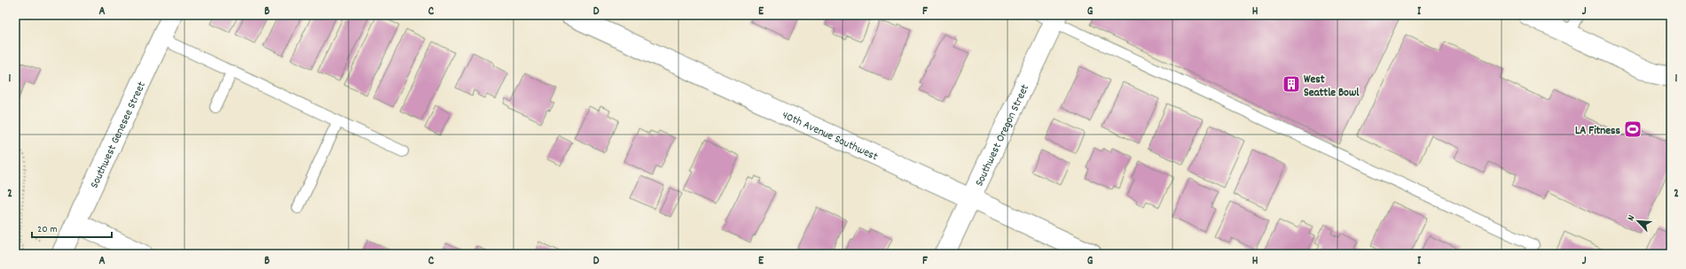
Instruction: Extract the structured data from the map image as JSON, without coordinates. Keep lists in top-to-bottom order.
{
  "streets": {
    "street": ["Southwest Genesee Street", "40th Avenue Southwest", "Southwest Oregon Street"]
  },
  "crossings": [
    ["40th Avenue Southwest", "Southwest Oregon Street"]
  ],
  "places": {
    "building": ["West Seattle Bowl"],
    "sports": ["LA Fitness"]
  },
  "scale_bar": "20 m",
  "north": "top left",
  "grid": {
    "columns": [
      "A",
      "B",
      "C",
      "D",
      "E",
      "F",
      "G",
      "H",
      "I",
      "J"
    ],
    "rows": ["1", "2"]
  }
}
